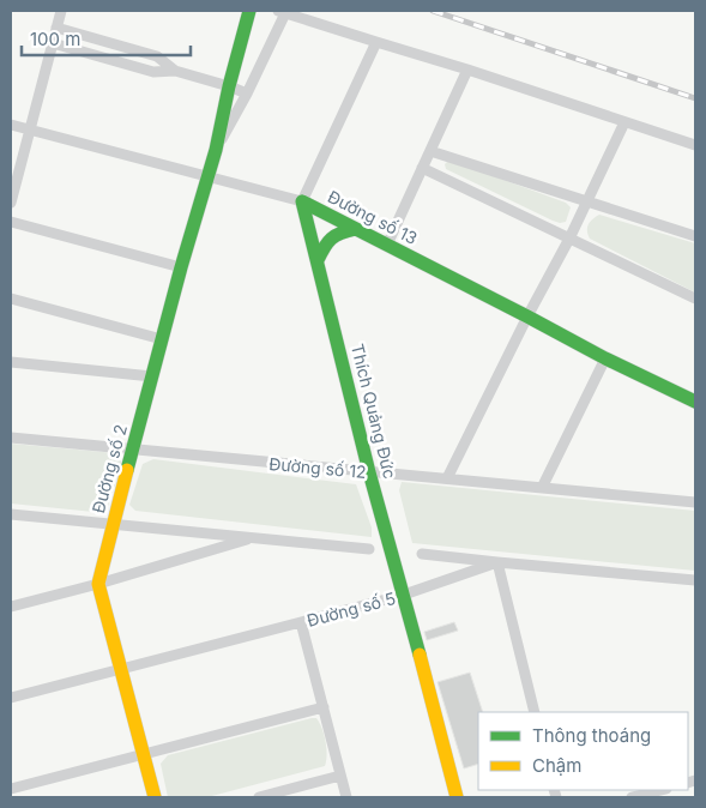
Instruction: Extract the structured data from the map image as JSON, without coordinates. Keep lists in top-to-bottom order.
{
  "streets": {
    "street": [
      "Đường số 13",
      "Thích Quảng Đức",
      "Đường số 12",
      "Đường số 2",
      "Đường số 5"
    ]
  },
  "crossings": [
    ["Đường số 13", "Thích Quảng Đức"],
    ["Đường số 13", "Đường số 2"],
    ["Thích Quảng Đức", "Đường số 12"],
    ["Thích Quảng Đức", "Đường số 5"],
    ["Đường số 12", "Đường số 2"],
    ["Đường số 2", "Đường số 5"]
  ],
  "legend": ["Thông thoáng", "Chậm"],
  "scale_bar": "100 m"
}
